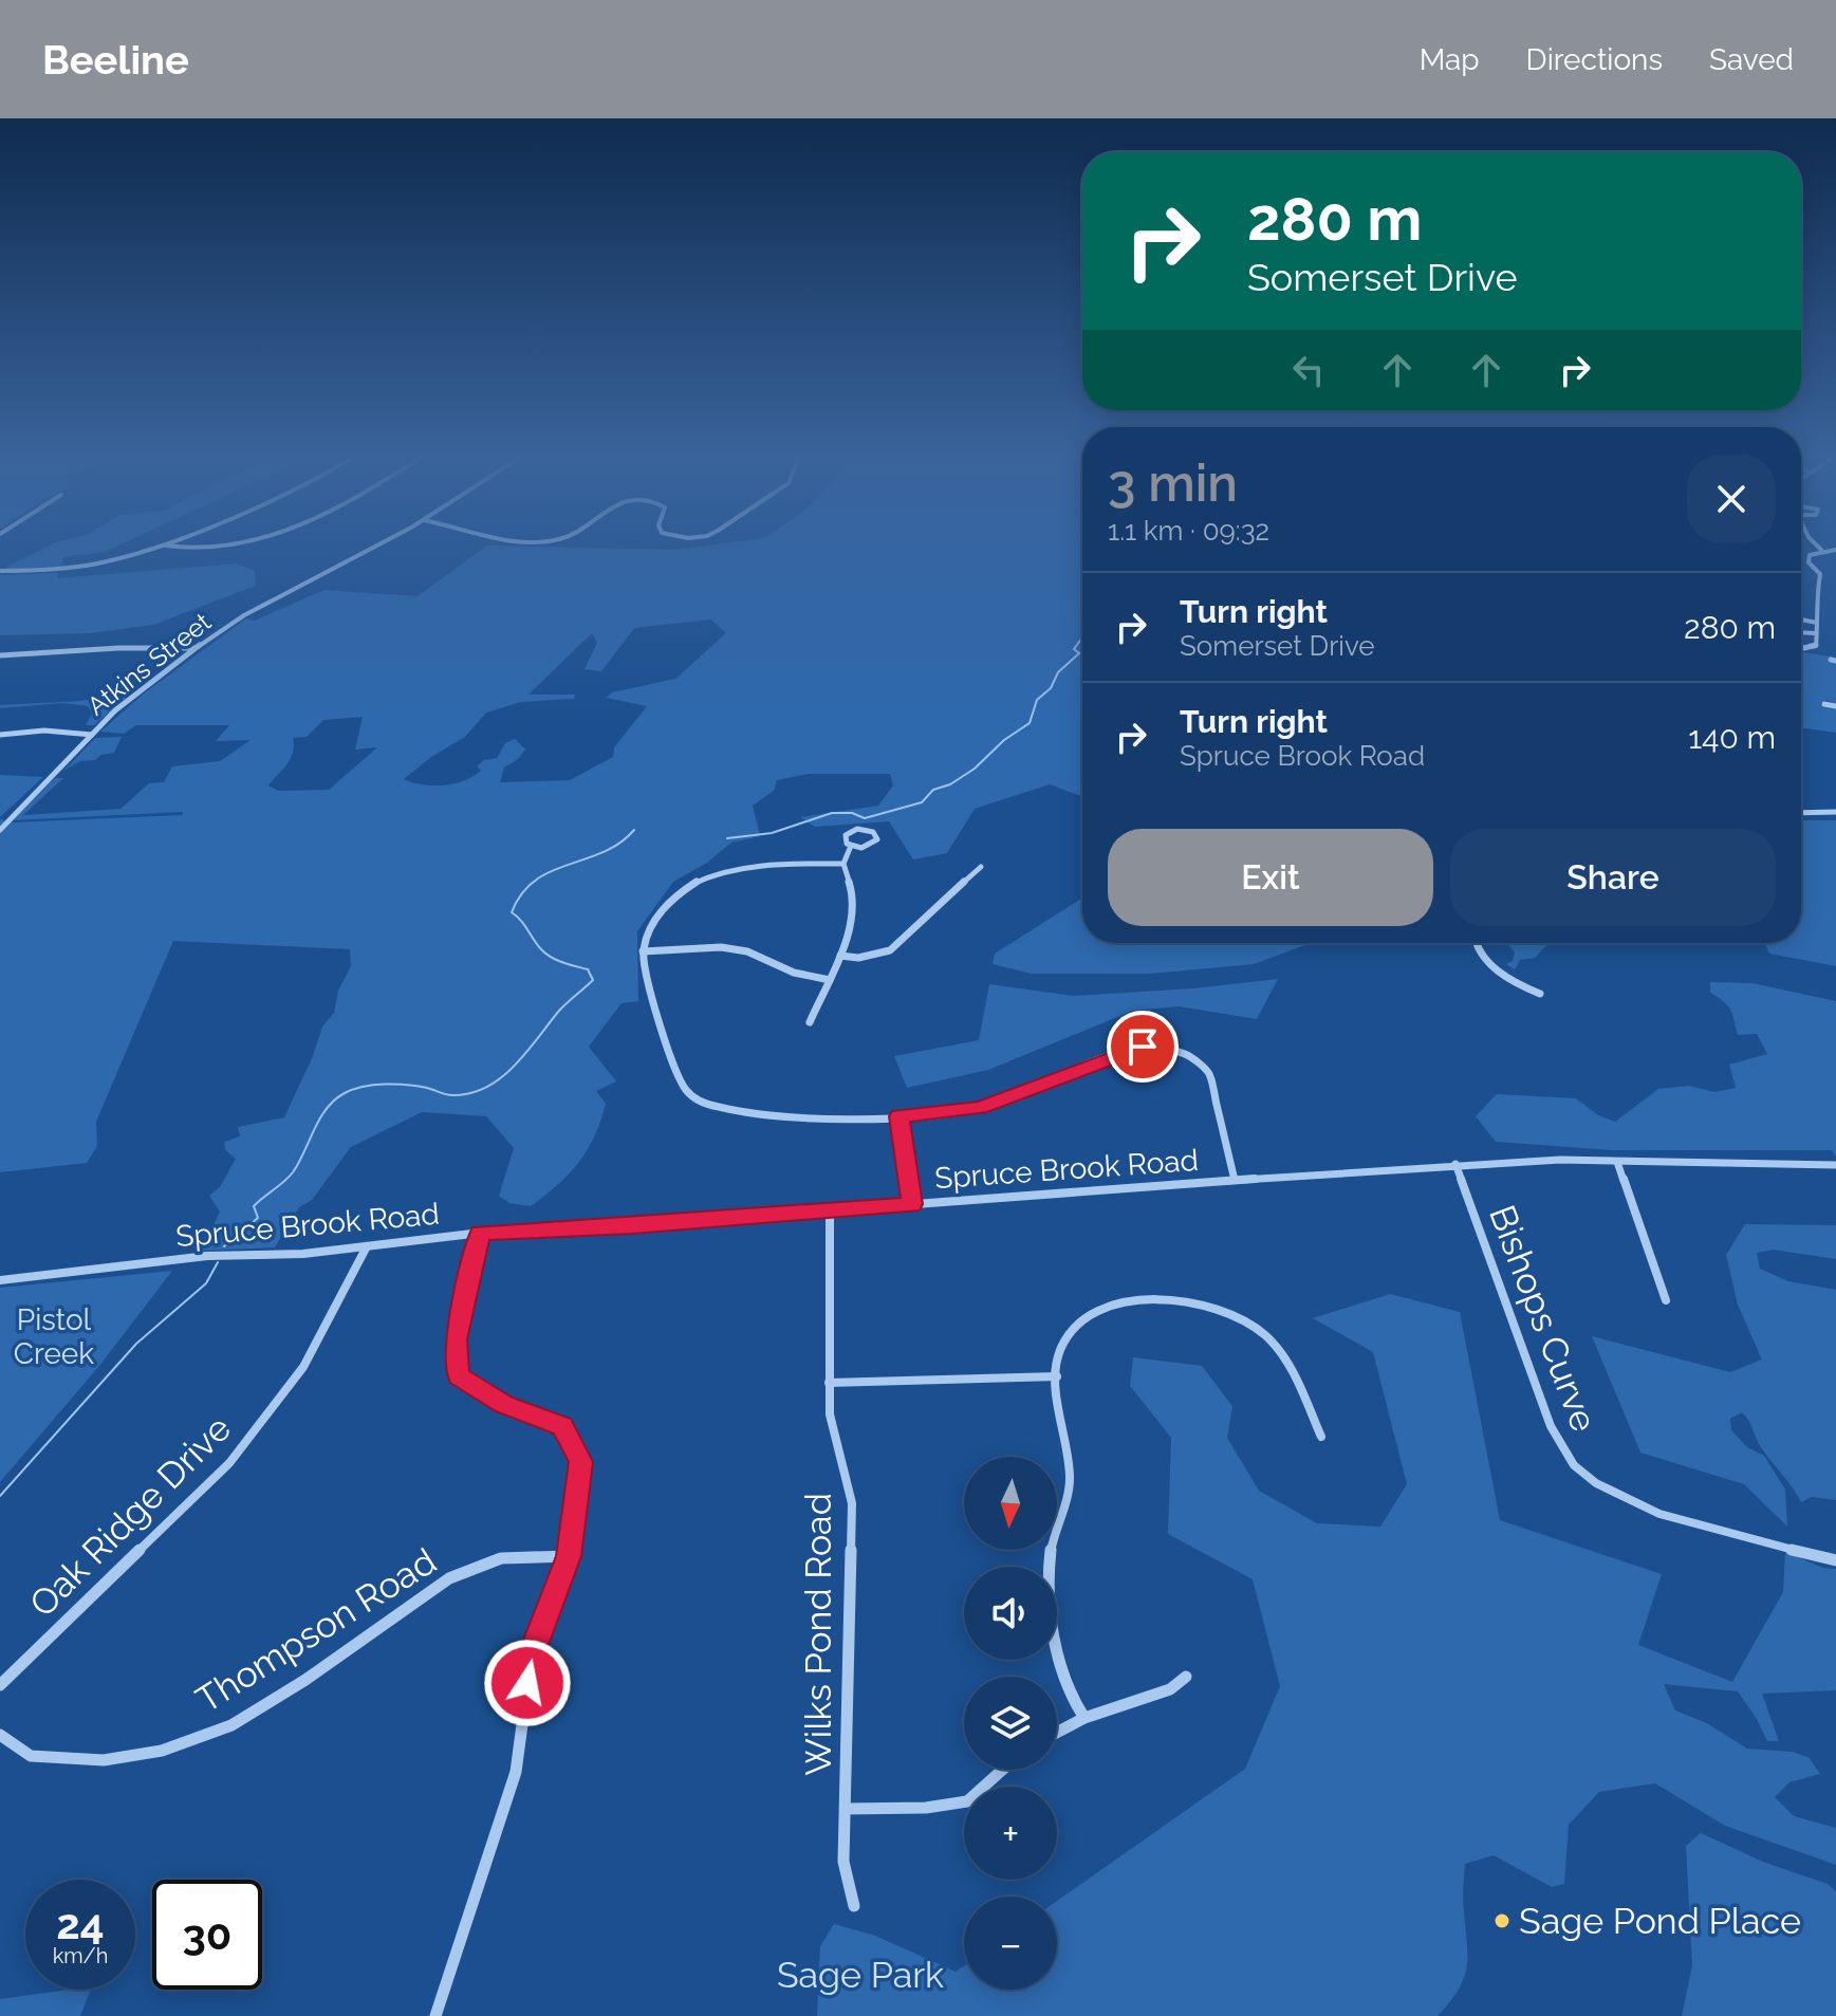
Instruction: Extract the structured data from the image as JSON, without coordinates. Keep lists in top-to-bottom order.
{
  "streets": {
    "street": [
      "Atkins Street",
      "Spruce Brook Road",
      "Bishops Curve",
      "Oak Ridge Drive",
      "Thompson Road",
      "Wilks Pond Road"
    ]
  },
  "crossings": [
    ["Spruce Brook Road", "Bishops Curve"],
    ["Spruce Brook Road", "Oak Ridge Drive"],
    ["Spruce Brook Road", "Wilks Pond Road"]
  ],
  "parks": ["Pistol Creek", "Sage Park"],
  "places": ["Sage Pond Place"],
  "north": "bottom",
  "page": {
    "header": "Beeline",
    "nav": ["Map", "Directions", "Saved"],
    "turn": ["280 m", "Somerset Drive"],
    "heading": ["3 min", "1.1 km · 09:32"],
    "list": [
      {
        "name": "Turn right",
        "note": "Somerset Drive",
        "value": "280 m"
      },
      {
        "name": "Turn right",
        "note": "Spruce Brook Road",
        "value": "140 m"
      }
    ],
    "buttons": ["Exit", "Share"],
    "map_buttons": ["+", "−"],
    "speed": "24 km/h",
    "limit": "30"
  }
}
